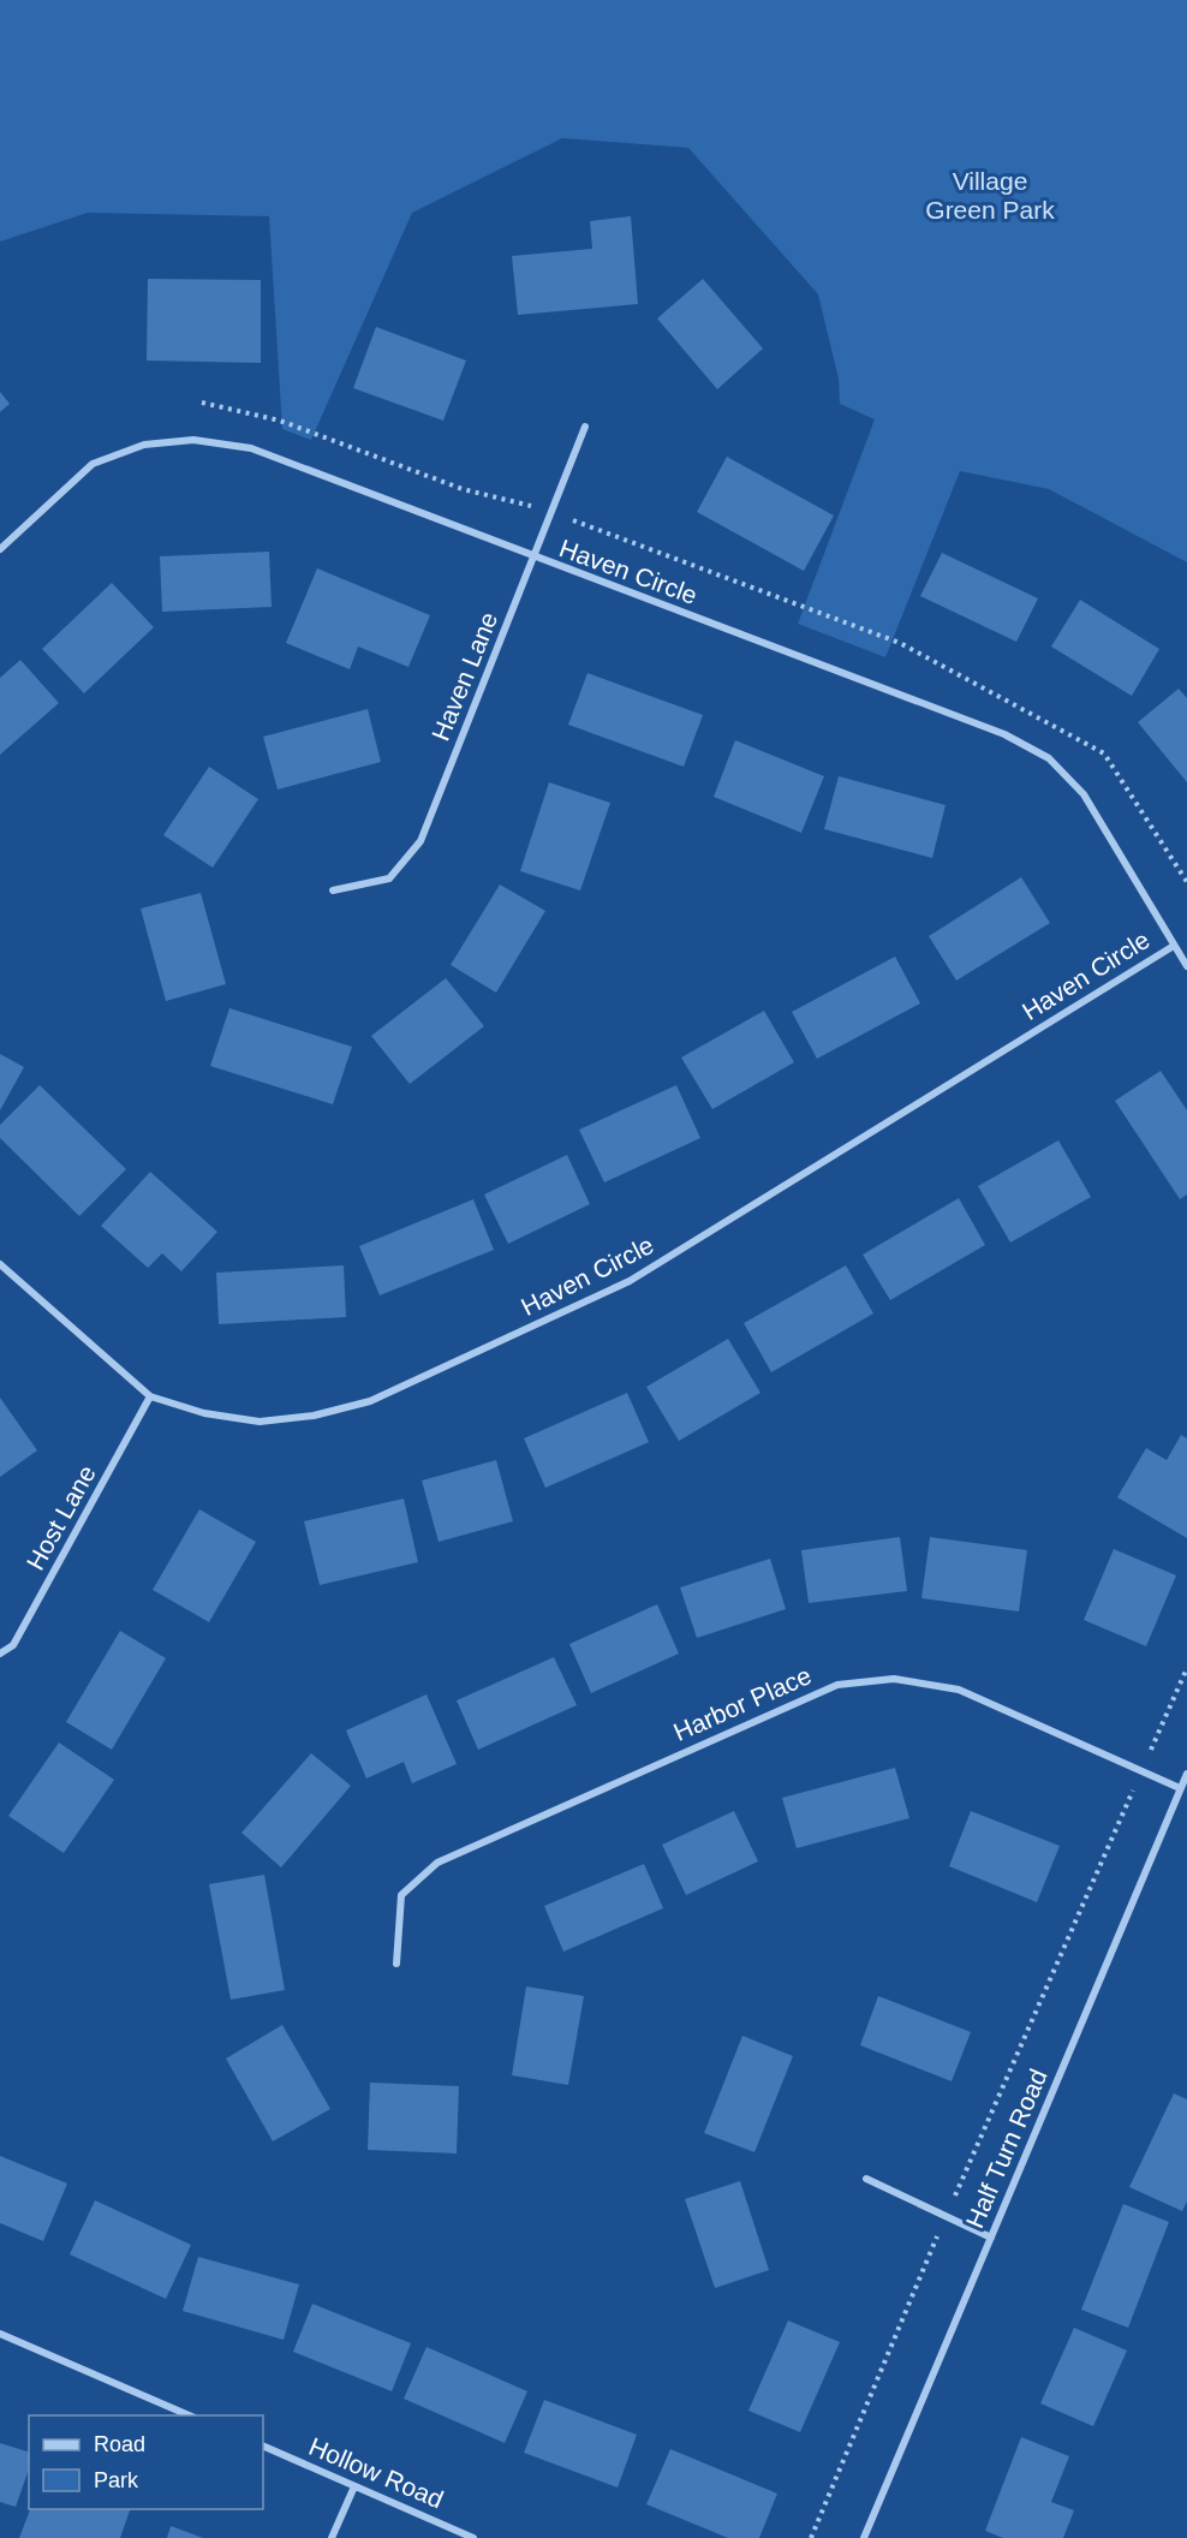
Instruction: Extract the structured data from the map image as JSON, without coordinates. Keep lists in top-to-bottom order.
{
  "streets": {
    "street": [
      "Haven Circle",
      "Haven Lane",
      "Host Lane",
      "Harbor Place",
      "Half Turn Road",
      "Hollow Road"
    ]
  },
  "crossings": [
    ["Haven Circle", "Haven Lane"],
    ["Haven Circle", "Host Lane"],
    ["Harbor Place", "Half Turn Road"]
  ],
  "parks": ["Village Green Park"],
  "legend": ["Road", "Park"]
}
